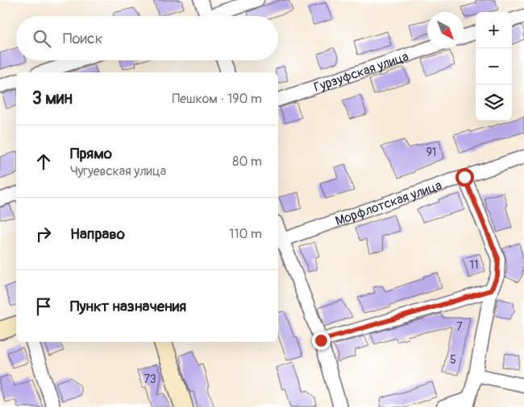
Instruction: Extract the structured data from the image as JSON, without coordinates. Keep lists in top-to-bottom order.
{
  "streets": {
    "street": ["Гурзуфская улица", "Морфлотская улица"]
  },
  "house_numbers": [
    "91",
    "11",
    "7",
    "5",
    "73"
  ],
  "north": "bottom right",
  "page": {
    "map_buttons": ["+", "−"],
    "search": "Поиск",
    "heading": ["3 мин", "Пешком · 190 m"],
    "list": [
      ["Прямо", "Чугуевская улица", "80 m"],
      ["Направо", "110 m"],
      "Пункт назначения"
    ]
  }
}
